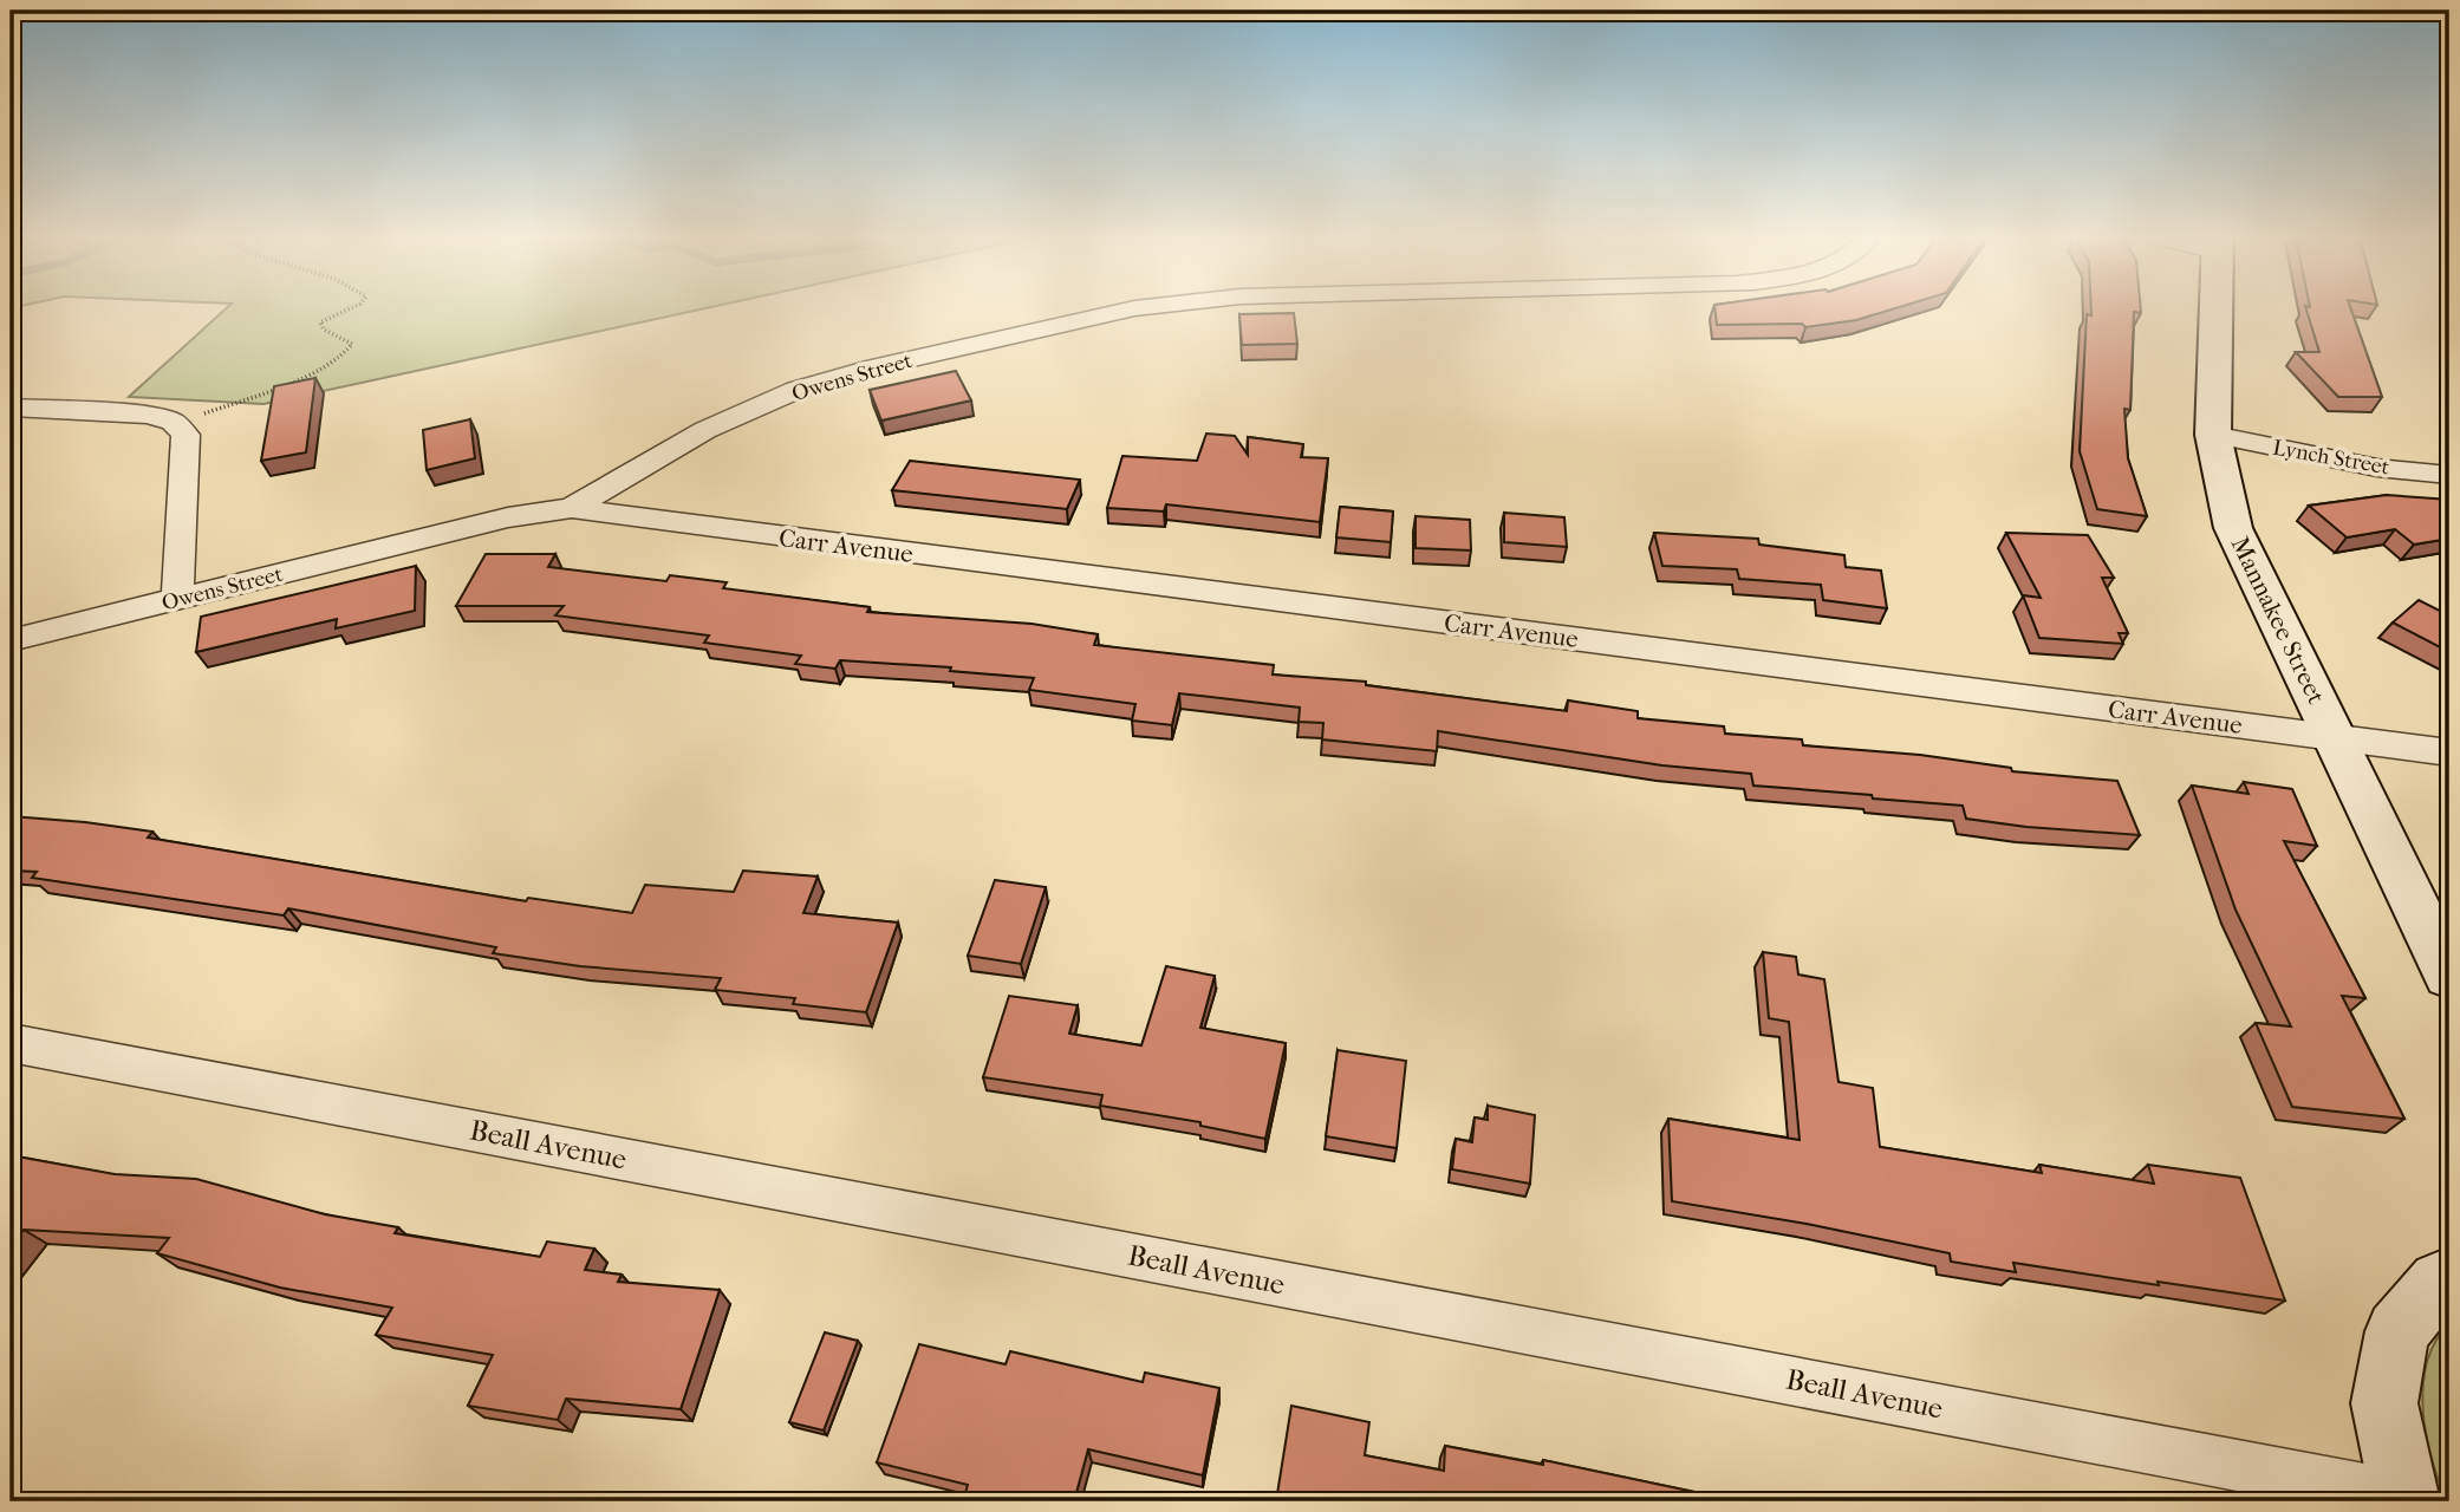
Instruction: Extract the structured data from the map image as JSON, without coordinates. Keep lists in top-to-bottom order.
{
  "streets": {
    "street": [
      "Owens Street",
      "Lynch Street",
      "Carr Avenue",
      "Mannakee Street",
      "Beall Avenue"
    ]
  },
  "crossings": [
    ["Owens Street", "Carr Avenue"],
    ["Lynch Street", "Mannakee Street"],
    ["Carr Avenue", "Mannakee Street"]
  ]
}
